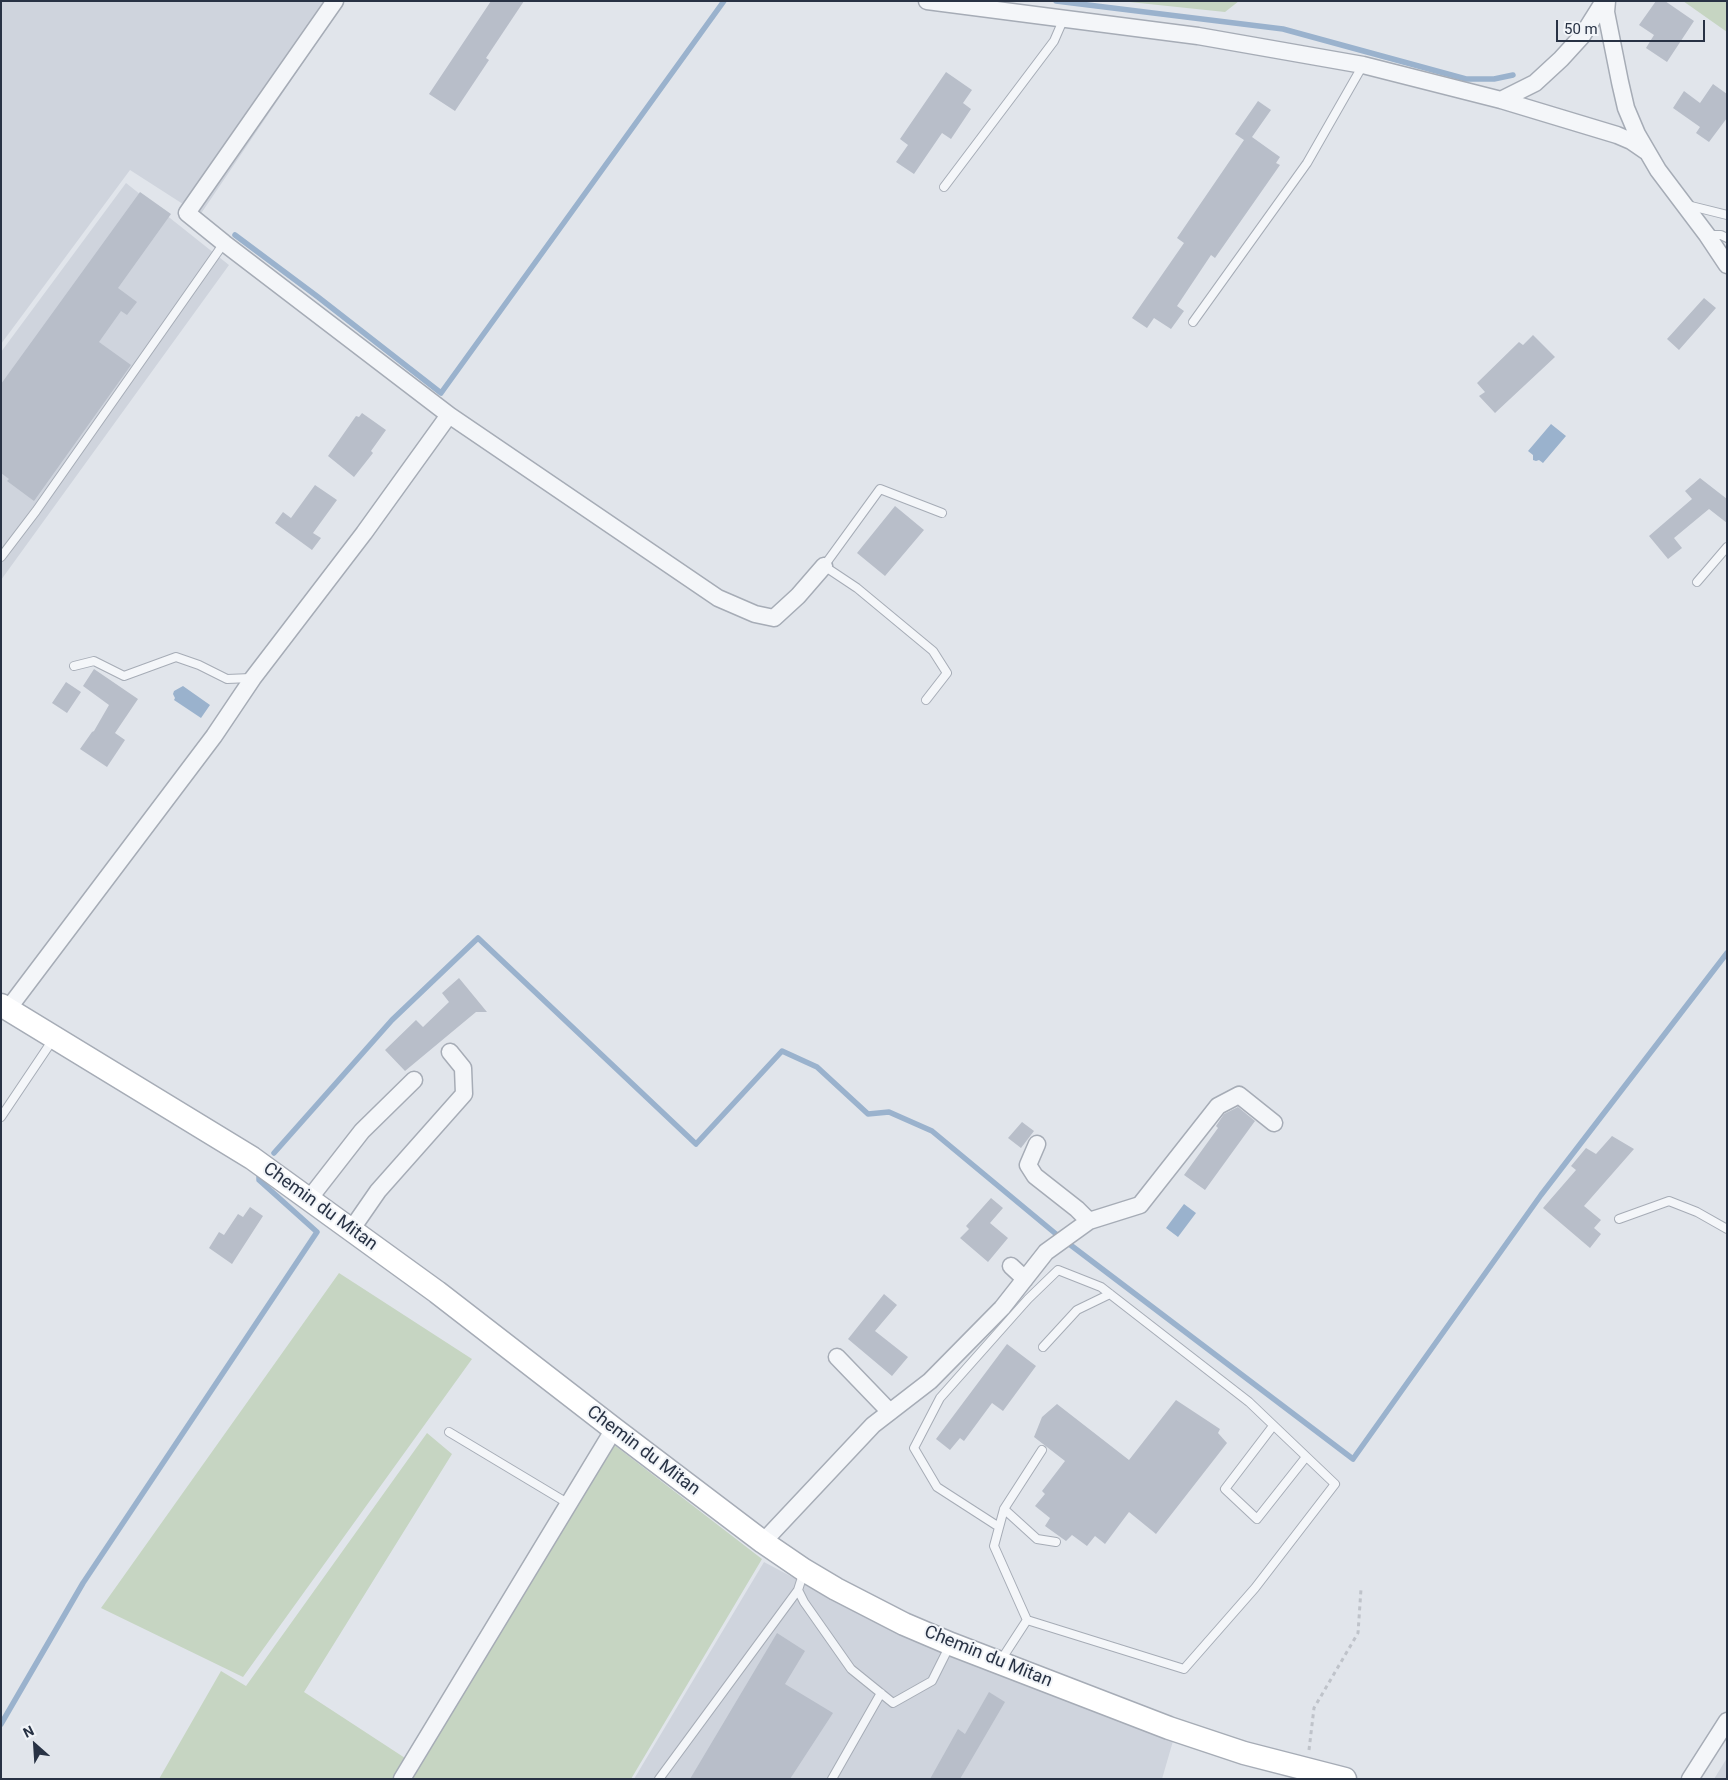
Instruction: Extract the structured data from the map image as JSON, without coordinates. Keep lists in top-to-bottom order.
{
  "streets": {
    "street": ["Chemin du Mitan"]
  },
  "scale_bar": "50 m",
  "north": "top left"
}
